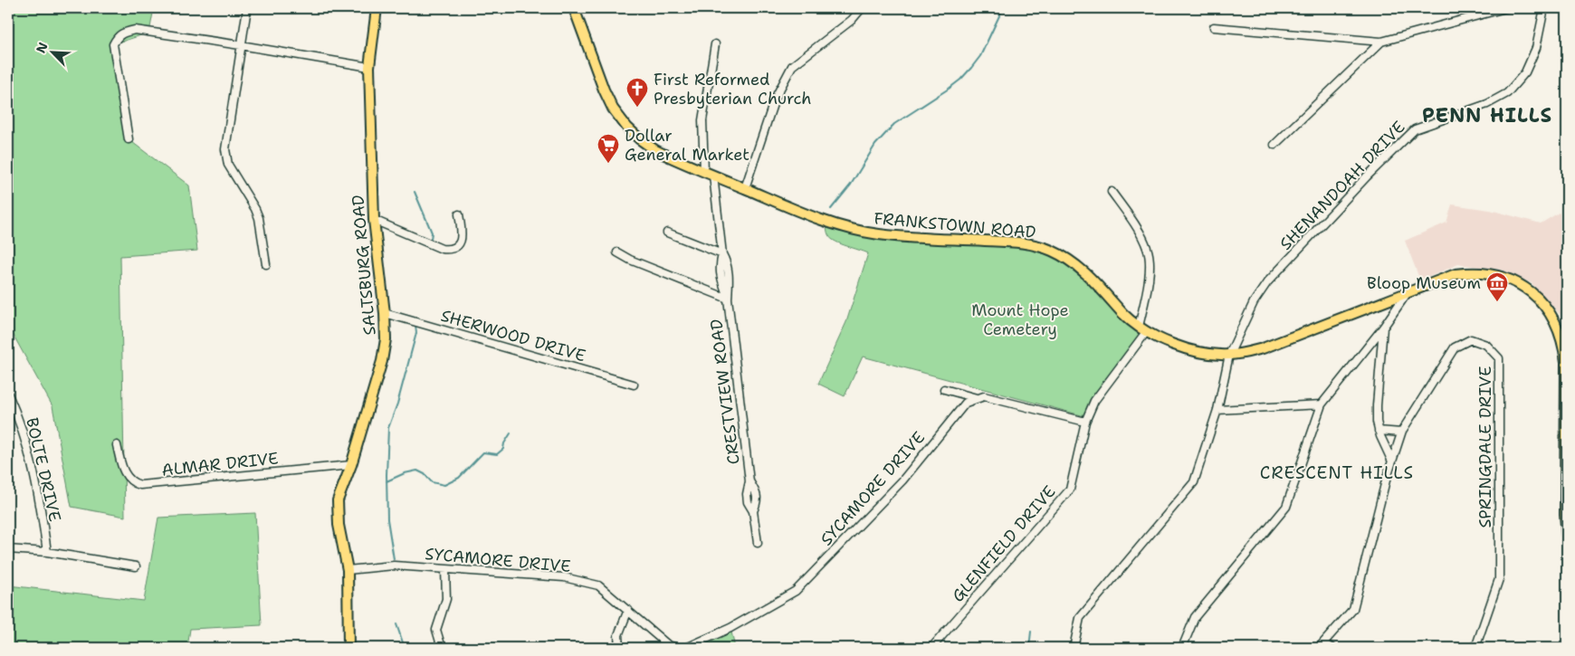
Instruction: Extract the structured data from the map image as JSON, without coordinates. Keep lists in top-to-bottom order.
{
  "streets": {
    "main road": ["FRANKSTOWN ROAD", "SALTSBURG ROAD"],
    "street": [
      "SHENANDOAH DRIVE",
      "SHERWOOD DRIVE",
      "CRESTVIEW ROAD",
      "SPRINGDALE DRIVE",
      "ALMAR DRIVE",
      "BOLTE DRIVE",
      "SYCAMORE DRIVE",
      "GLENFIELD DRIVE"
    ]
  },
  "crossings": [
    ["SHENANDOAH DRIVE", "FRANKSTOWN ROAD"],
    ["FRANKSTOWN ROAD", "CRESTVIEW ROAD"],
    ["FRANKSTOWN ROAD", "GLENFIELD DRIVE"],
    ["SALTSBURG ROAD", "SHERWOOD DRIVE"],
    ["SALTSBURG ROAD", "ALMAR DRIVE"],
    ["SALTSBURG ROAD", "SYCAMORE DRIVE"]
  ],
  "districts": ["PENN HILLS", "CRESCENT HILLS"],
  "parks": ["Mount Hope Cemetery"],
  "places": {
    "church": ["First Reformed Presbyterian Church"],
    "supermarket": ["Dollar General Market"],
    "museum": ["Bloop Museum"]
  },
  "north": "top left"
}
